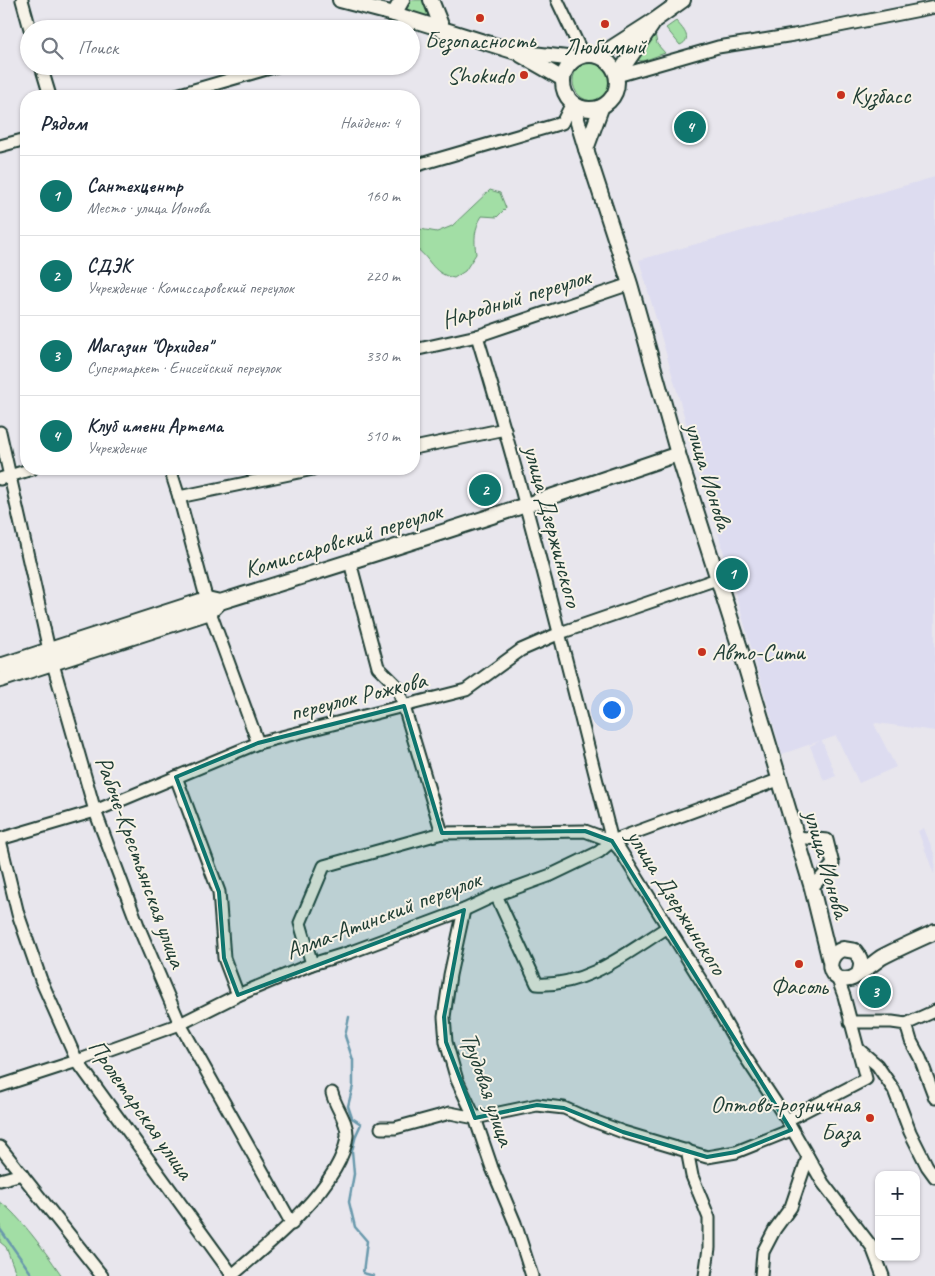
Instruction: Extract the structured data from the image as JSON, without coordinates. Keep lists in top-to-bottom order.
{
  "streets": {
    "main road": ["улица Ионова", "Комиссаровский переулок"],
    "street": [
      "Народный переулок",
      "улица Дзержинского",
      "переулок Рожкова",
      "Рабоче-Крестьянская улица",
      "Алма-Атинский переулок",
      "Трудовая улица",
      "Пролетарская улица"
    ]
  },
  "crossings": [
    ["Народный переулок", "улица Ионова"],
    ["Народный переулок", "улица Дзержинского"],
    ["улица Ионова", "Комиссаровский переулок"],
    ["улица Ионова", "переулок Рожкова"],
    ["улица Ионова", "Алма-Атинский переулок"],
    ["улица Дзержинского", "Комиссаровский переулок"],
    ["улица Дзержинского", "переулок Рожкова"],
    ["улица Дзержинского", "Алма-Атинский переулок"],
    ["Комиссаровский переулок", "Рабоче-Крестьянская улица"],
    ["переулок Рожкова", "Рабоче-Крестьянская улица"],
    ["переулок Рожкова", "Пролетарская улица"],
    ["Рабоче-Крестьянская улица", "Алма-Атинский переулок"],
    ["Алма-Атинский переулок", "Трудовая улица"],
    ["Алма-Атинский переулок", "Пролетарская улица"]
  ],
  "places": [
    "Безопасность",
    "Любимый",
    "Shokudo",
    "Кузбасс",
    "Авто-Сити",
    "Фасоль",
    "Оптово-розничная База"
  ],
  "page": {
    "search": "Поиск",
    "heading": ["Рядом", "Найдено: 4"],
    "pins": [
      "4",
      "2",
      "1",
      "3"
    ],
    "list": [
      {
        "mark": "1",
        "name": "Сантехцентр",
        "note": "Место · улица Ионова",
        "value": "160 m"
      },
      {
        "mark": "2",
        "name": "СДЭК",
        "note": "Учреждение · Комиссаровский переулок",
        "value": "220 m"
      },
      {
        "mark": "3",
        "name": "Магазин \"Орхидея\"",
        "note": "Супермаркет · Енисейский переулок",
        "value": "330 m"
      },
      {
        "mark": "4",
        "name": "Клуб имени Артема",
        "note": "Учреждение",
        "value": "510 m"
      }
    ],
    "map_buttons": ["+", "−"]
  }
}
